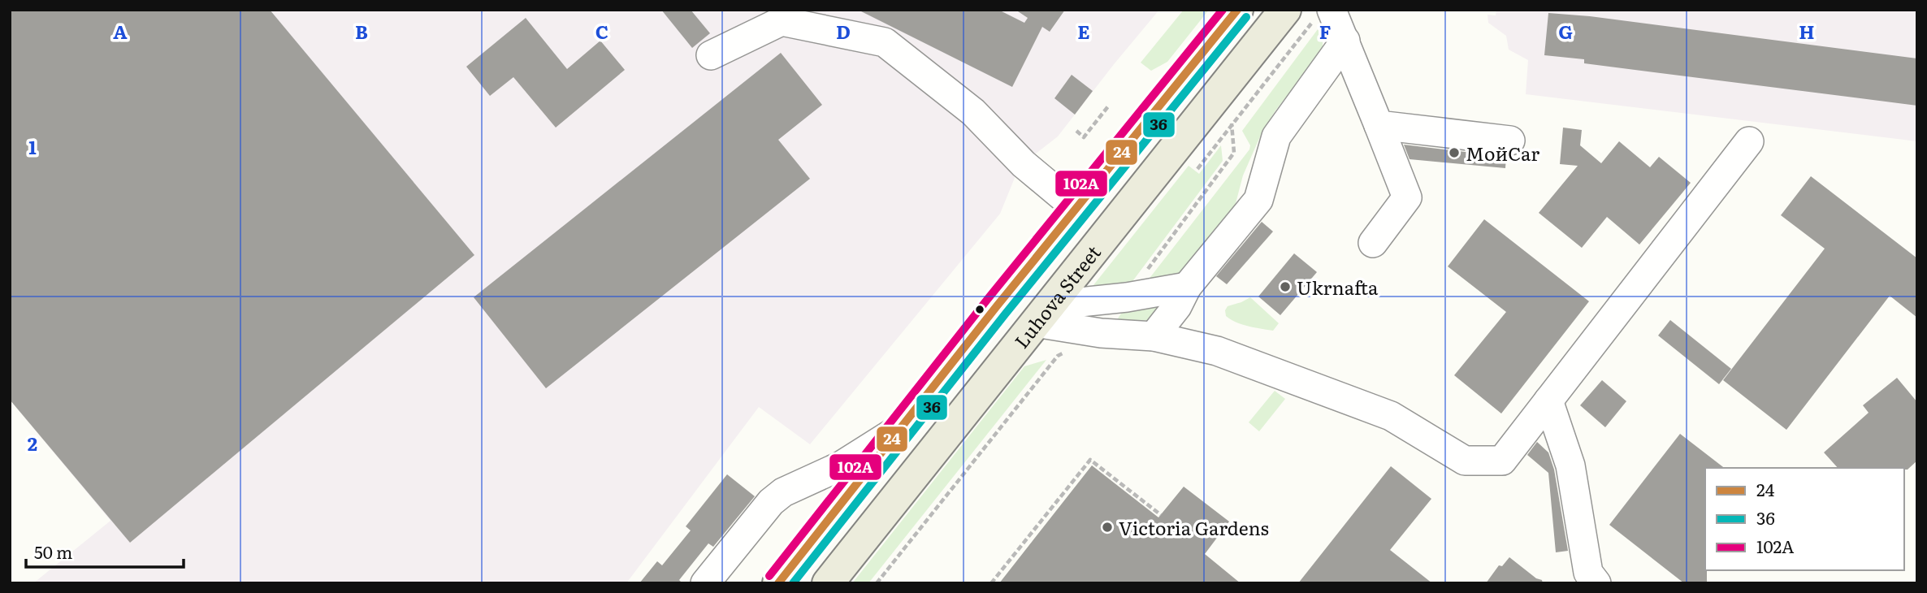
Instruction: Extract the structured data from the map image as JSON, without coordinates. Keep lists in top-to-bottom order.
{
  "streets": {
    "main road": ["Luhova Street"]
  },
  "places": ["МойCar", "Ukrnafta", "Victoria Gardens"],
  "lines": ["transit line 24", "transit line 102А", "transit line 36"],
  "legend": ["24", "36", "102А"],
  "scale_bar": "50 m",
  "grid": {
    "columns": [
      "A",
      "B",
      "C",
      "D",
      "E",
      "F",
      "G",
      "H"
    ],
    "rows": ["1", "2"]
  }
}
